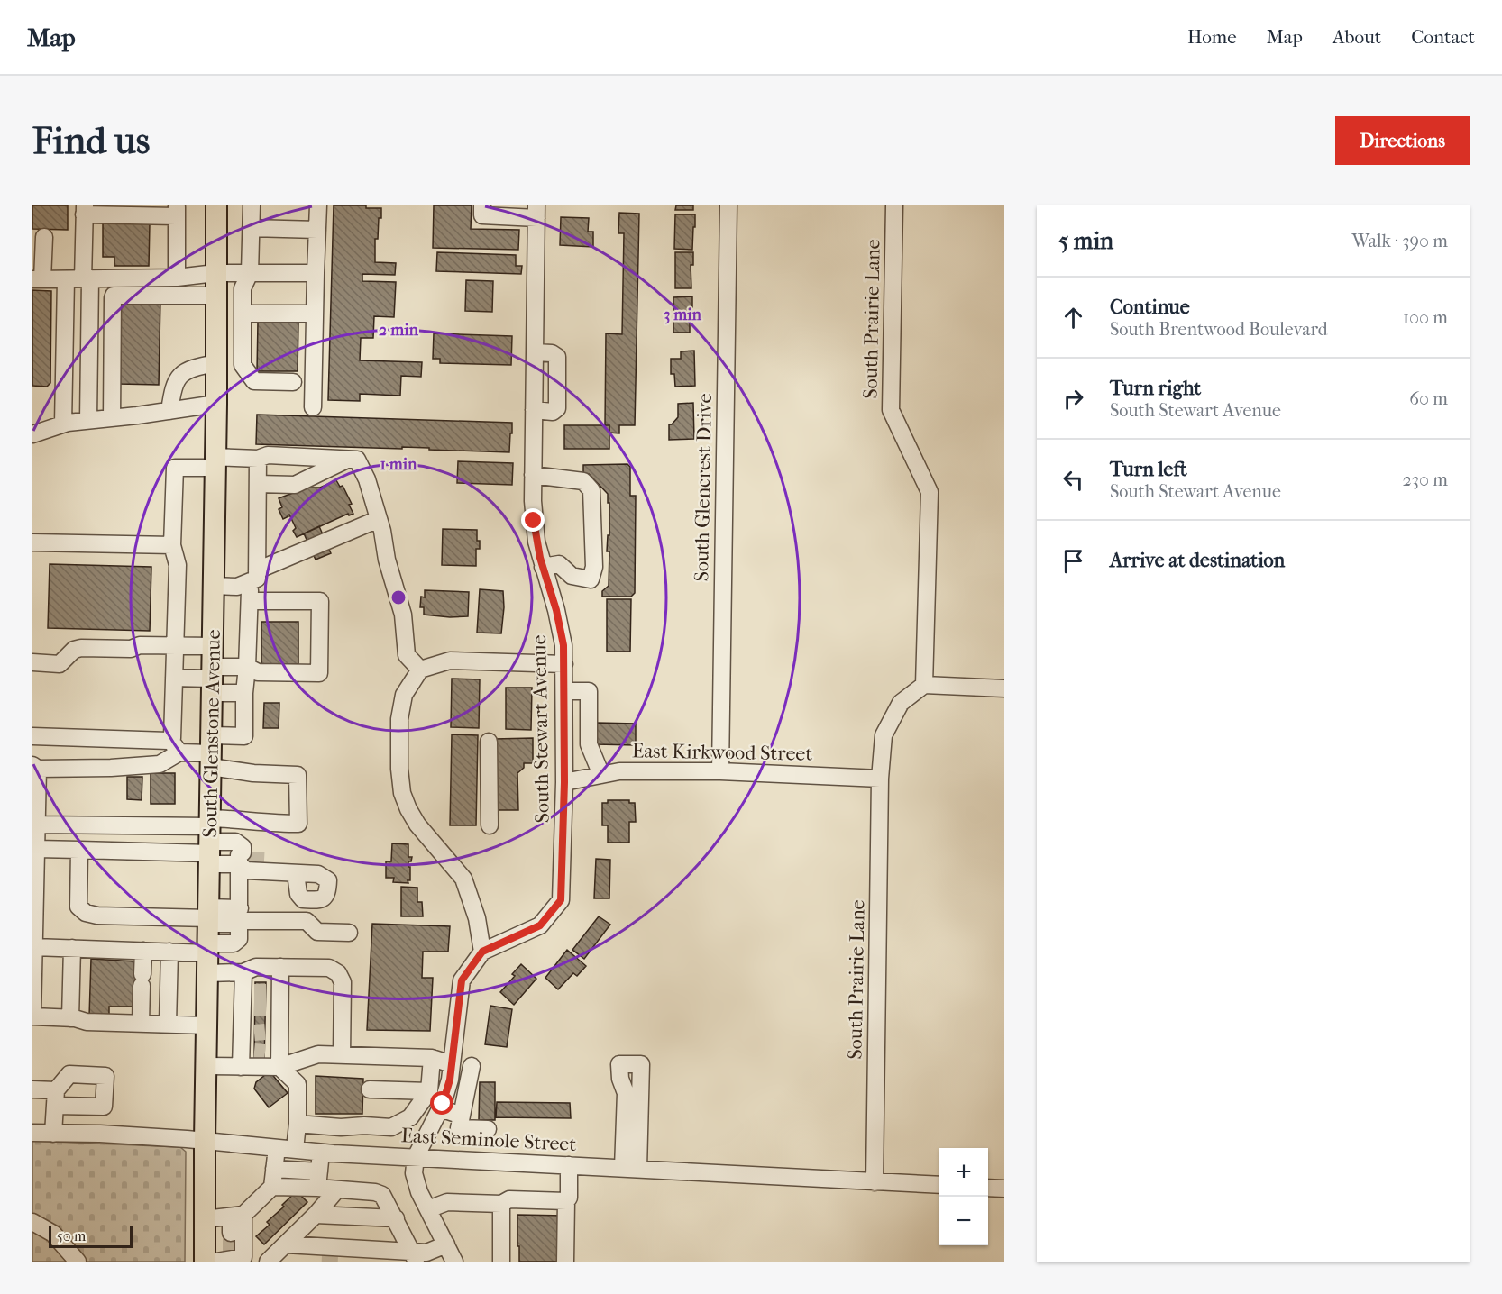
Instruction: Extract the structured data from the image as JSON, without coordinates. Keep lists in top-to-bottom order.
{
  "streets": {
    "main road": ["South Glenstone Avenue"],
    "street": [
      "South Prairie Lane",
      "South Glencrest Drive",
      "South Stewart Avenue",
      "East Kirkwood Street",
      "East Seminole Street"
    ]
  },
  "crossings": [
    ["South Prairie Lane", "East Kirkwood Street"],
    ["South Prairie Lane", "East Seminole Street"],
    ["South Glencrest Drive", "East Kirkwood Street"],
    ["South Stewart Avenue", "East Kirkwood Street"],
    ["South Glenstone Avenue", "East Seminole Street"]
  ],
  "scale_bar": "50 m",
  "page": {
    "header": "Map",
    "nav": [
      "Home",
      "Map",
      "About",
      "Contact"
    ],
    "buttons": "Directions",
    "title": "Find us",
    "heading": ["5 min", "Walk · 390 m"],
    "list": [
      ["Continue", "South Brentwood Boulevard", "100 m"],
      ["Turn right", "South Stewart Avenue", "60 m"],
      ["Turn left", "South Stewart Avenue", "230 m"],
      "Arrive at destination"
    ],
    "map_buttons": ["+", "−"],
    "scale": "50 m"
  },
  "rings": ["3 min", "2 min", "1 min"]
}
